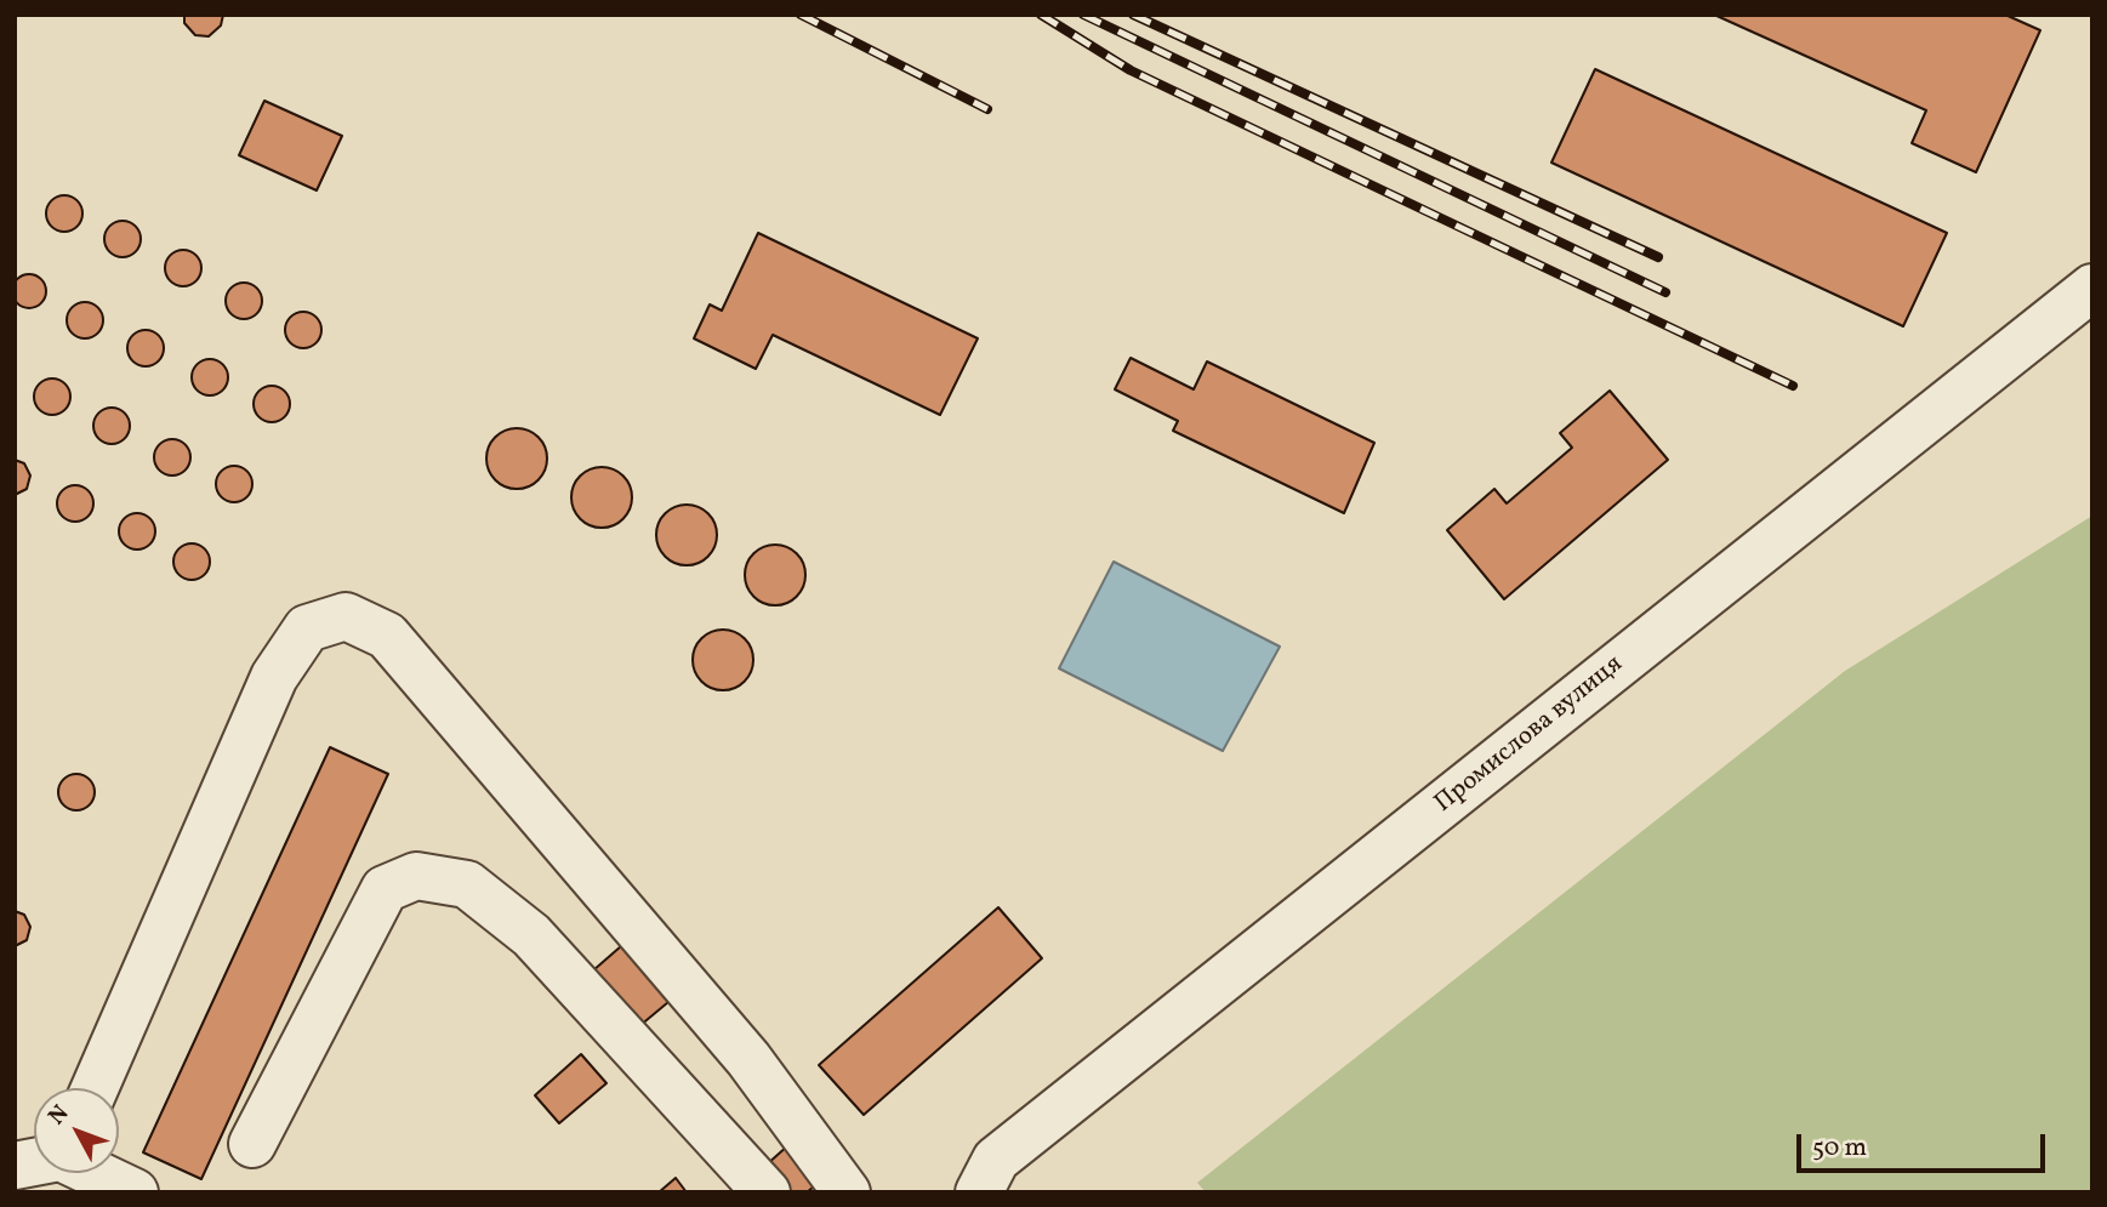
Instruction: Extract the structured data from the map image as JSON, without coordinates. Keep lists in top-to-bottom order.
{
  "streets": {
    "street": ["Промислова вулиця"]
  },
  "scale_bar": "50 m",
  "north": "top left"
}
